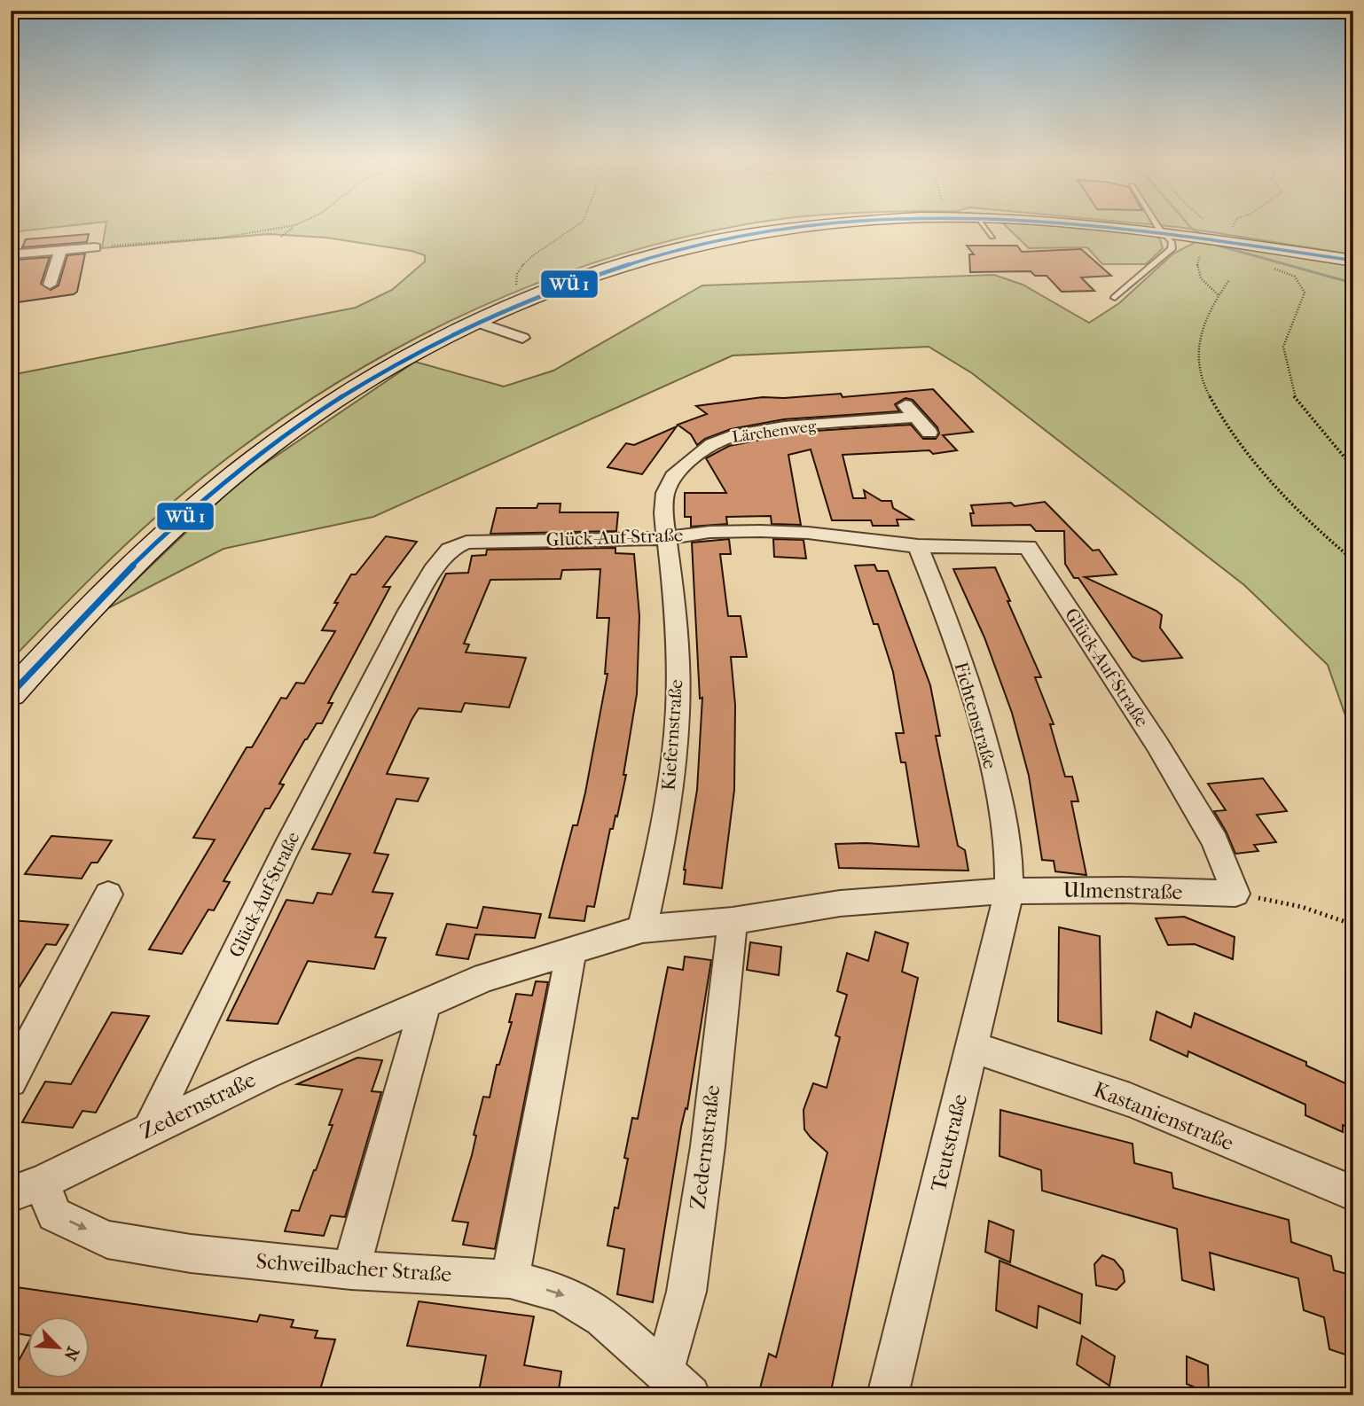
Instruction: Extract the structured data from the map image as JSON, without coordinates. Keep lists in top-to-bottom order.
{
  "streets": {
    "street": [
      "Lärchenweg",
      "Glück-Auf-Straße",
      "Fichtenstraße",
      "Kiefernstraße",
      "Ulmenstraße",
      "Zedernstraße",
      "Kastanienstraße",
      "Teutstraße",
      "Schweilbacher Straße"
    ]
  },
  "crossings": [
    ["Lärchenweg", "Glück-Auf-Straße"],
    ["Lärchenweg", "Kiefernstraße"],
    ["Glück-Auf-Straße", "Fichtenstraße"],
    ["Glück-Auf-Straße", "Kiefernstraße"],
    ["Glück-Auf-Straße", "Ulmenstraße"],
    ["Glück-Auf-Straße", "Zedernstraße"],
    ["Fichtenstraße", "Ulmenstraße"],
    ["Fichtenstraße", "Zedernstraße"],
    ["Fichtenstraße", "Teutstraße"],
    ["Kiefernstraße", "Zedernstraße"],
    ["Ulmenstraße", "Zedernstraße"],
    ["Ulmenstraße", "Teutstraße"],
    ["Zedernstraße", "Teutstraße"],
    ["Zedernstraße", "Schweilbacher Straße"],
    ["Kastanienstraße", "Teutstraße"]
  ],
  "one_way": ["Schweilbacher Straße"],
  "north": "bottom right"
}
